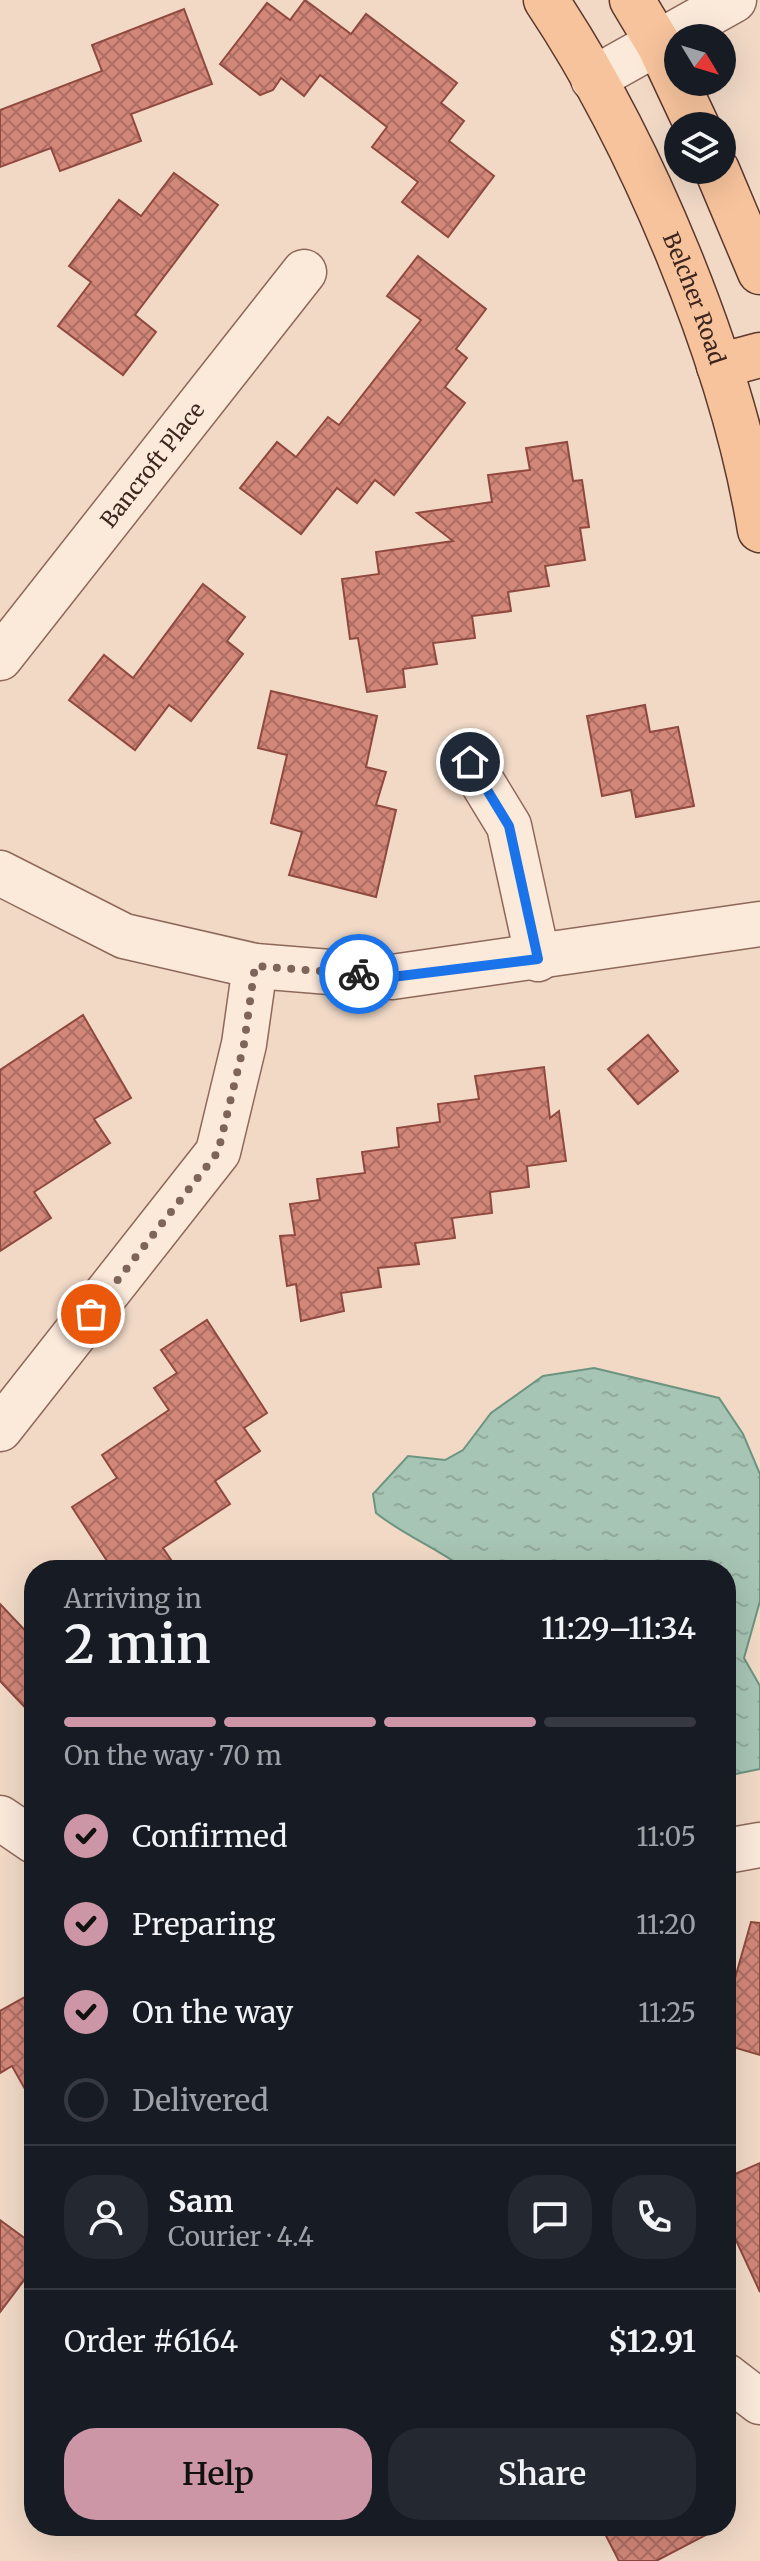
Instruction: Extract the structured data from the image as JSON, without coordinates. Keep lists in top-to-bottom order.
{
  "streets": {
    "main road": ["Belcher Road"],
    "street": ["Bancroft Place"]
  },
  "north": "bottom right",
  "page": {
    "heading": ["2 min", "Arriving in", "11:29–11:34"],
    "panel": [
      "Sam",
      "Courier · 4.4",
      "Order #6164",
      "$12.91"
    ],
    "bar": "On the way · 70 m",
    "list": [
      ["Confirmed", "11:05"],
      ["Preparing", "11:20"],
      ["On the way", "11:25"],
      "Delivered"
    ],
    "buttons": ["Help", "Share"]
  }
}
